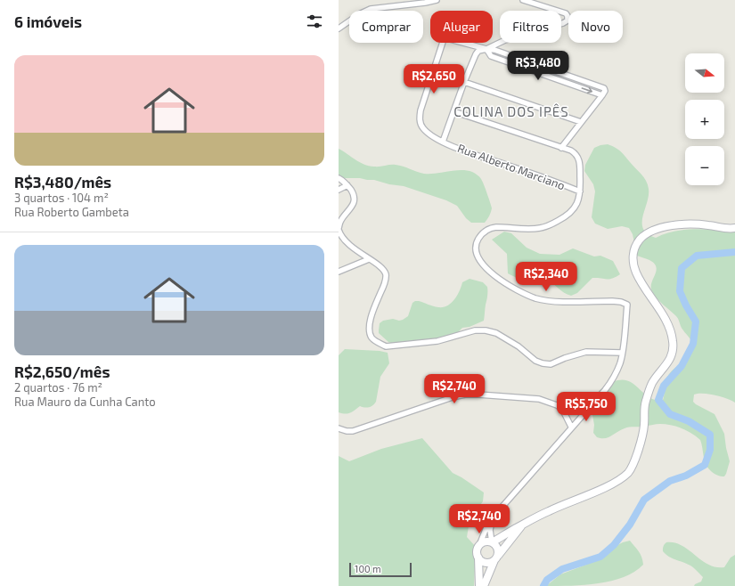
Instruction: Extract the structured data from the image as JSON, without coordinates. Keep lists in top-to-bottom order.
{
  "streets": {
    "street": ["Rua Alberto Marciano"]
  },
  "districts": ["COLINA DOS IPÊS"],
  "scale_bar": "100 m",
  "north": "right",
  "page": {
    "heading": "6 imóveis",
    "chip": [
      "Comprar",
      "Alugar",
      "Filtros",
      "Novo"
    ],
    "list": [
      {
        "name": "R$3,480/mês",
        "note": "3 quartos · 104 m² · Rua Roberto Gambeta"
      },
      {
        "name": "R$2,650/mês",
        "note": "2 quartos · 76 m² · Rua Mauro da Cunha Canto"
      }
    ],
    "price": [
      "R$3,480",
      "R$2,650",
      "R$2,340",
      "R$2,740",
      "R$5,750",
      "R$2,740"
    ],
    "map_buttons": ["+", "−"],
    "scale": "100 m"
  }
}
